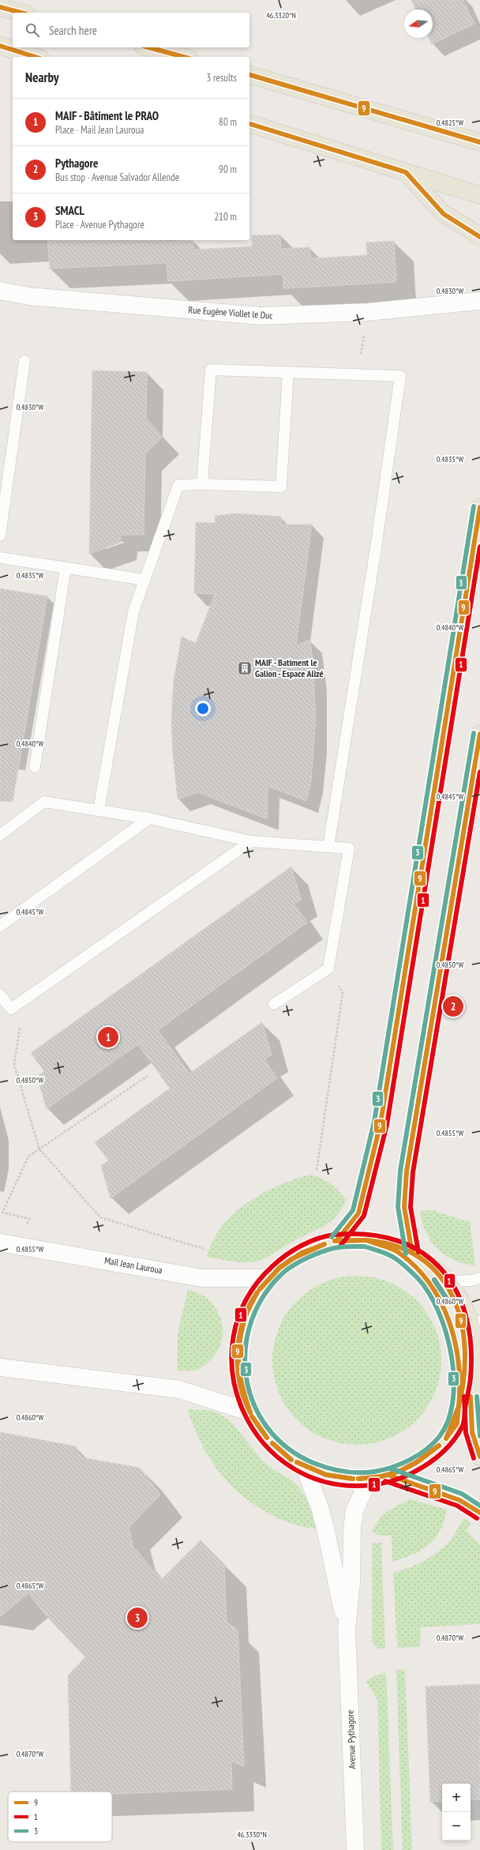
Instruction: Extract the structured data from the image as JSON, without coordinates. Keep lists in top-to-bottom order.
{
  "streets": {
    "street": ["Rue Eugène Viollet le Duc", "Mail Jean Lauroua", "Avenue Pythagore"]
  },
  "places": {
    "building": ["MAIF - Batiment le Galion - Espace Alizé"]
  },
  "lines": ["transit line 9", "transit line 3", "transit line 1"],
  "legend": ["9", "1", "3"],
  "north": "left",
  "page": {
    "search": "Search here",
    "heading": ["Nearby", "3 results"],
    "list": [
      {
        "mark": "1",
        "name": "MAIF - Bâtiment le PRAO",
        "note": "Place · Mail Jean Lauroua",
        "value": "80 m"
      },
      {
        "mark": "2",
        "name": "Pythagore",
        "note": "Bus stop · Avenue Salvador Allende",
        "value": "90 m"
      },
      {
        "mark": "3",
        "name": "SMACL",
        "note": "Place · Avenue Pythagore",
        "value": "210 m"
      }
    ],
    "pins": ["2", "1", "3"],
    "map_buttons": ["+", "−"]
  },
  "coordinates": [
    "46.3320°N",
    "0.4825°W",
    "0.4830°W",
    "0.4835°W",
    "0.4840°W",
    "0.4845°W",
    "0.4850°W",
    "0.4855°W",
    "0.4860°W",
    "0.4865°W",
    "0.4870°W",
    "46.3330°N"
  ]
}
